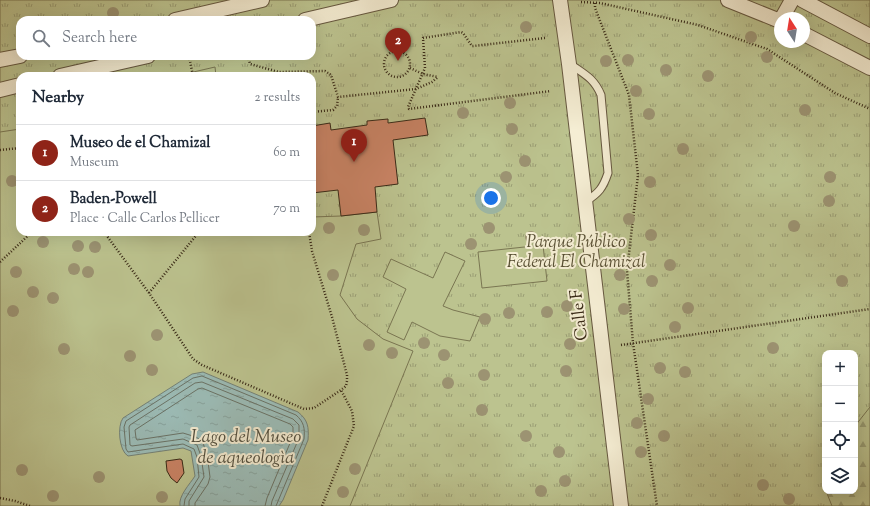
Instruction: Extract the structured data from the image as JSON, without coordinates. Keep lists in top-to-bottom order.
{
  "streets": {
    "street": ["Calle F"]
  },
  "water": ["Lago del Museo de aqueologìa"],
  "parks": ["Parque Público Federal El Chamizal"],
  "north": "top",
  "page": {
    "search": "Search here",
    "pins": ["2", "1"],
    "heading": ["Nearby", "2 results"],
    "list": [
      {
        "mark": "1",
        "name": "Museo de el Chamizal",
        "note": "Museum",
        "value": "60 m"
      },
      {
        "mark": "2",
        "name": "Baden-Powell",
        "note": "Place · Calle Carlos Pellicer",
        "value": "70 m"
      }
    ],
    "map_buttons": ["+", "−"]
  }
}
